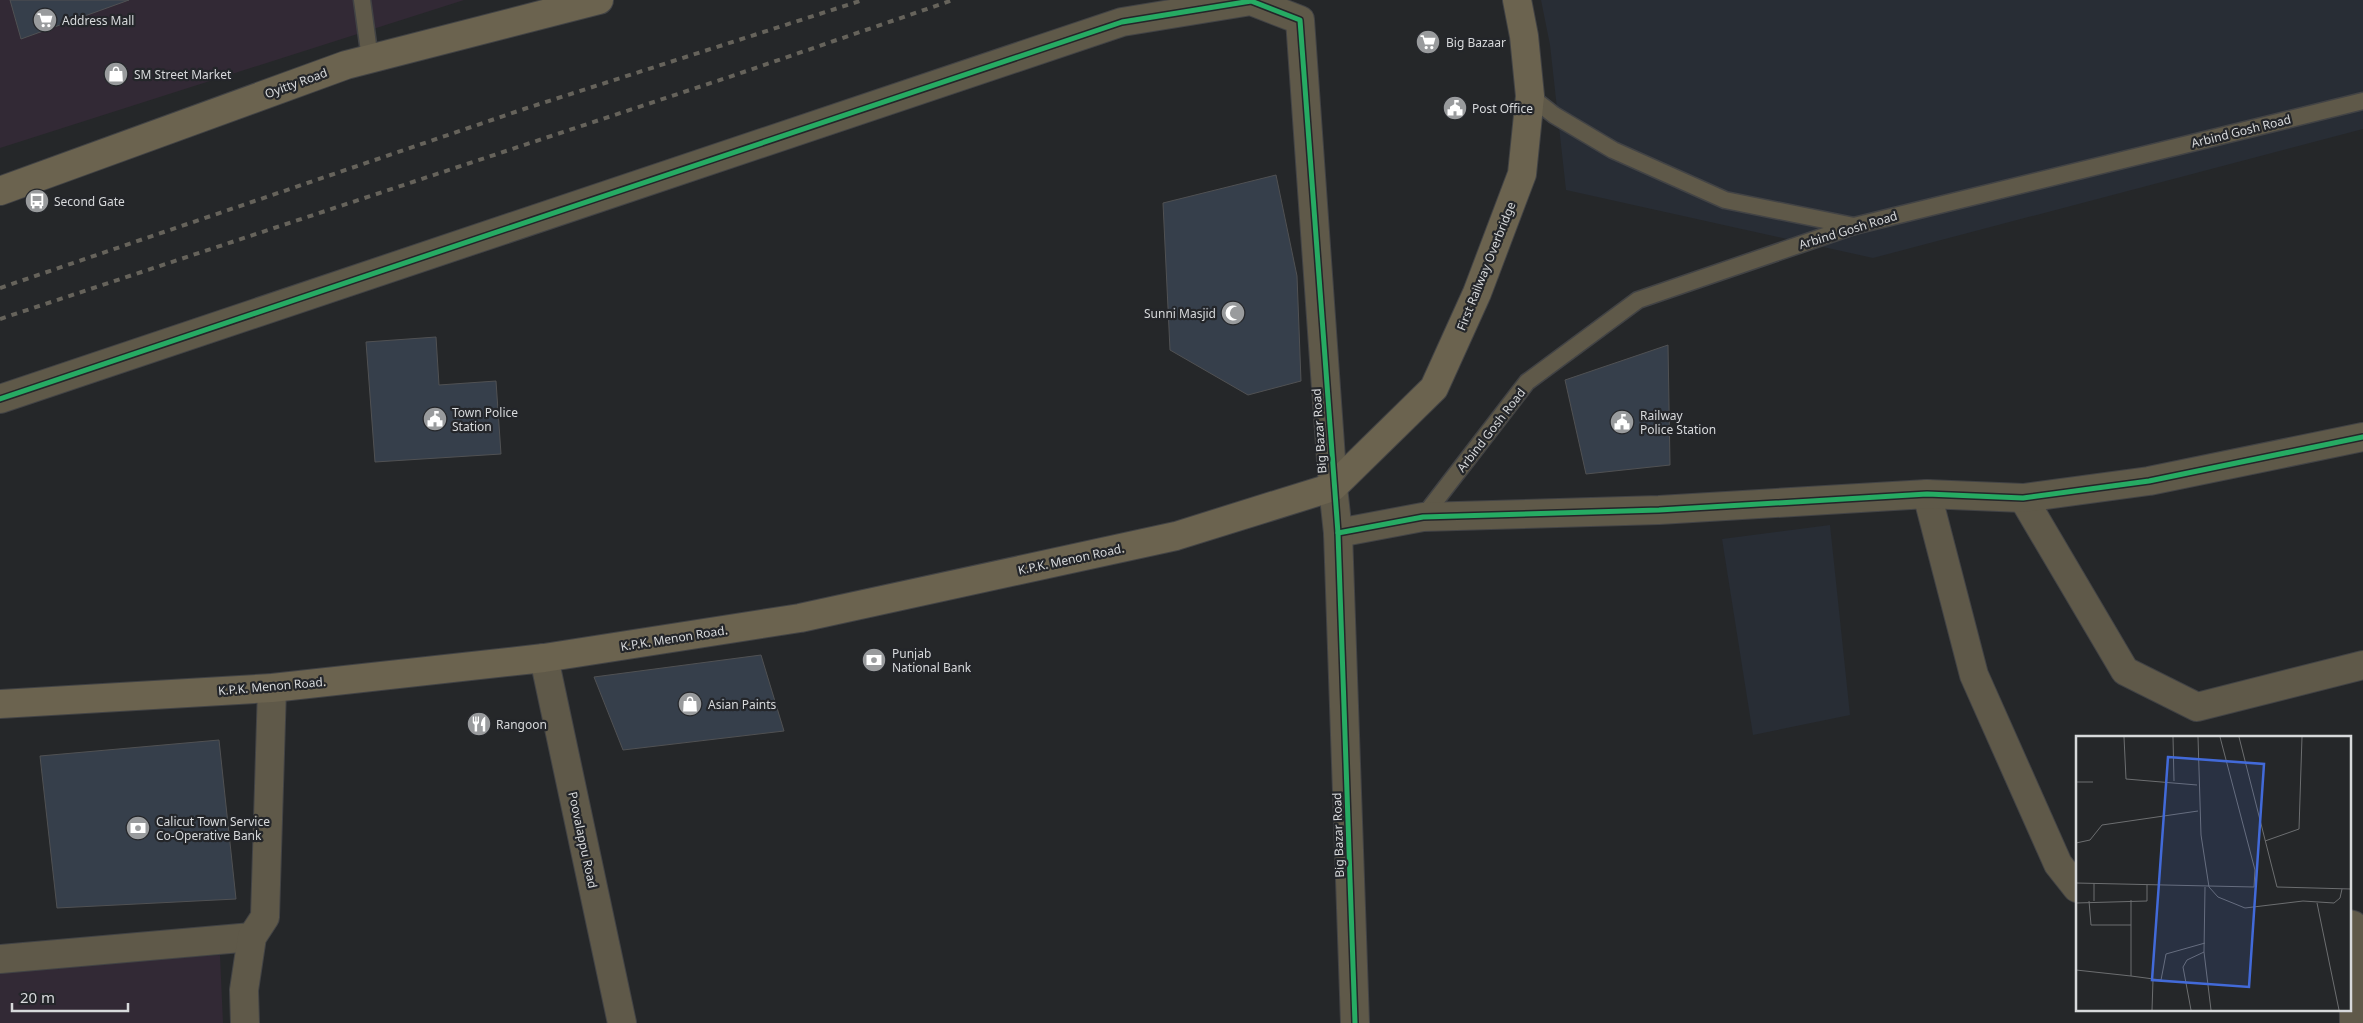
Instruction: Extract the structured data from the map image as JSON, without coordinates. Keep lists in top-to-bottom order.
{
  "streets": {
    "main road": ["Oyitty Road", "First Railway Overbridge", "K.P.K. Menon Road."],
    "street": ["Big Bazar Road", "Poovalappu Road"],
    "lane": ["Arbind Gosh Road"]
  },
  "crossings": [
    ["First Railway Overbridge", "Big Bazar Road"],
    ["First Railway Overbridge", "K.P.K. Menon Road."],
    ["Big Bazar Road", "K.P.K. Menon Road."],
    ["K.P.K. Menon Road.", "Poovalappu Road"]
  ],
  "places": {
    "supermarket": ["Address Mall", "Big Bazaar"],
    "shop": ["SM Street Market", "Asian Paints"],
    "public building": ["Post Office", "Town Police Station", "Railway Police Station"],
    "bus stop": ["Second Gate"],
    "mosque": ["Sunni Masjid"],
    "bank": ["Punjab National Bank", "Calicut Town Service Co-Operative Bank"],
    "restaurant": ["Rangoon"]
  },
  "scale_bar": "20 m"
}
